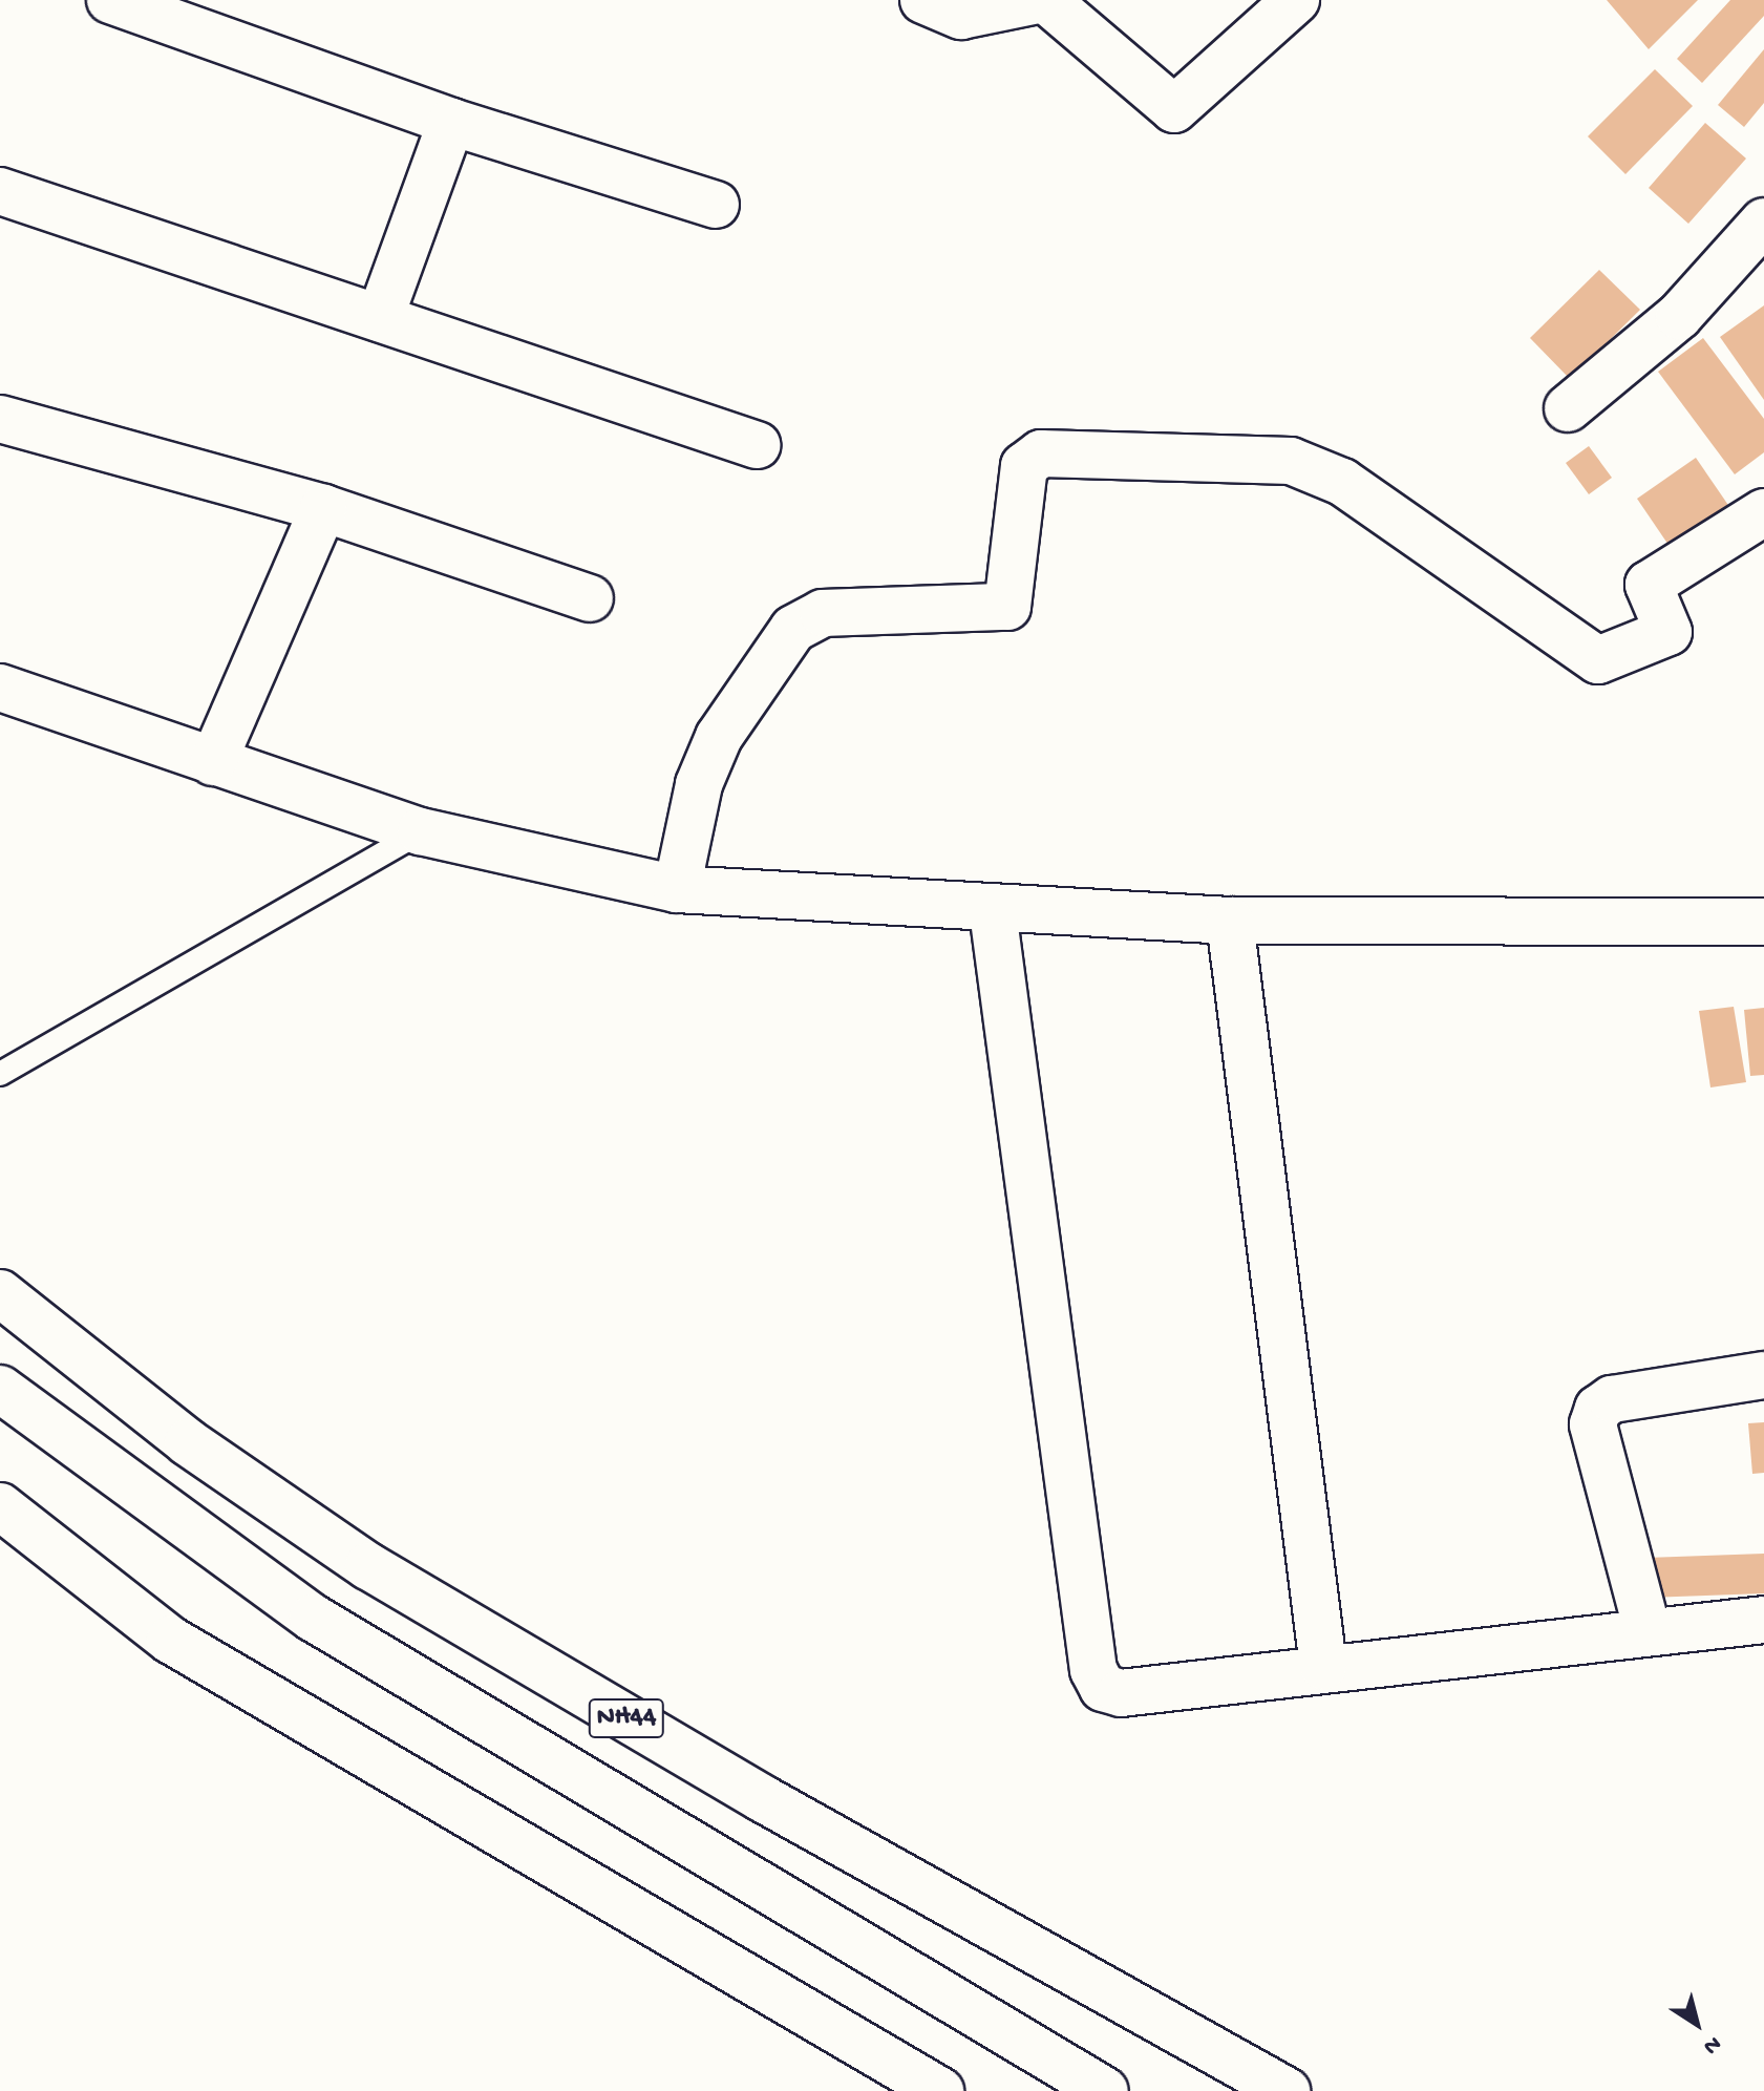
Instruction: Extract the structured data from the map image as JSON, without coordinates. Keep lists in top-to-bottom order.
{
  "streets": {
    "main road": ["NH44"]
  },
  "north": "bottom right"
}
